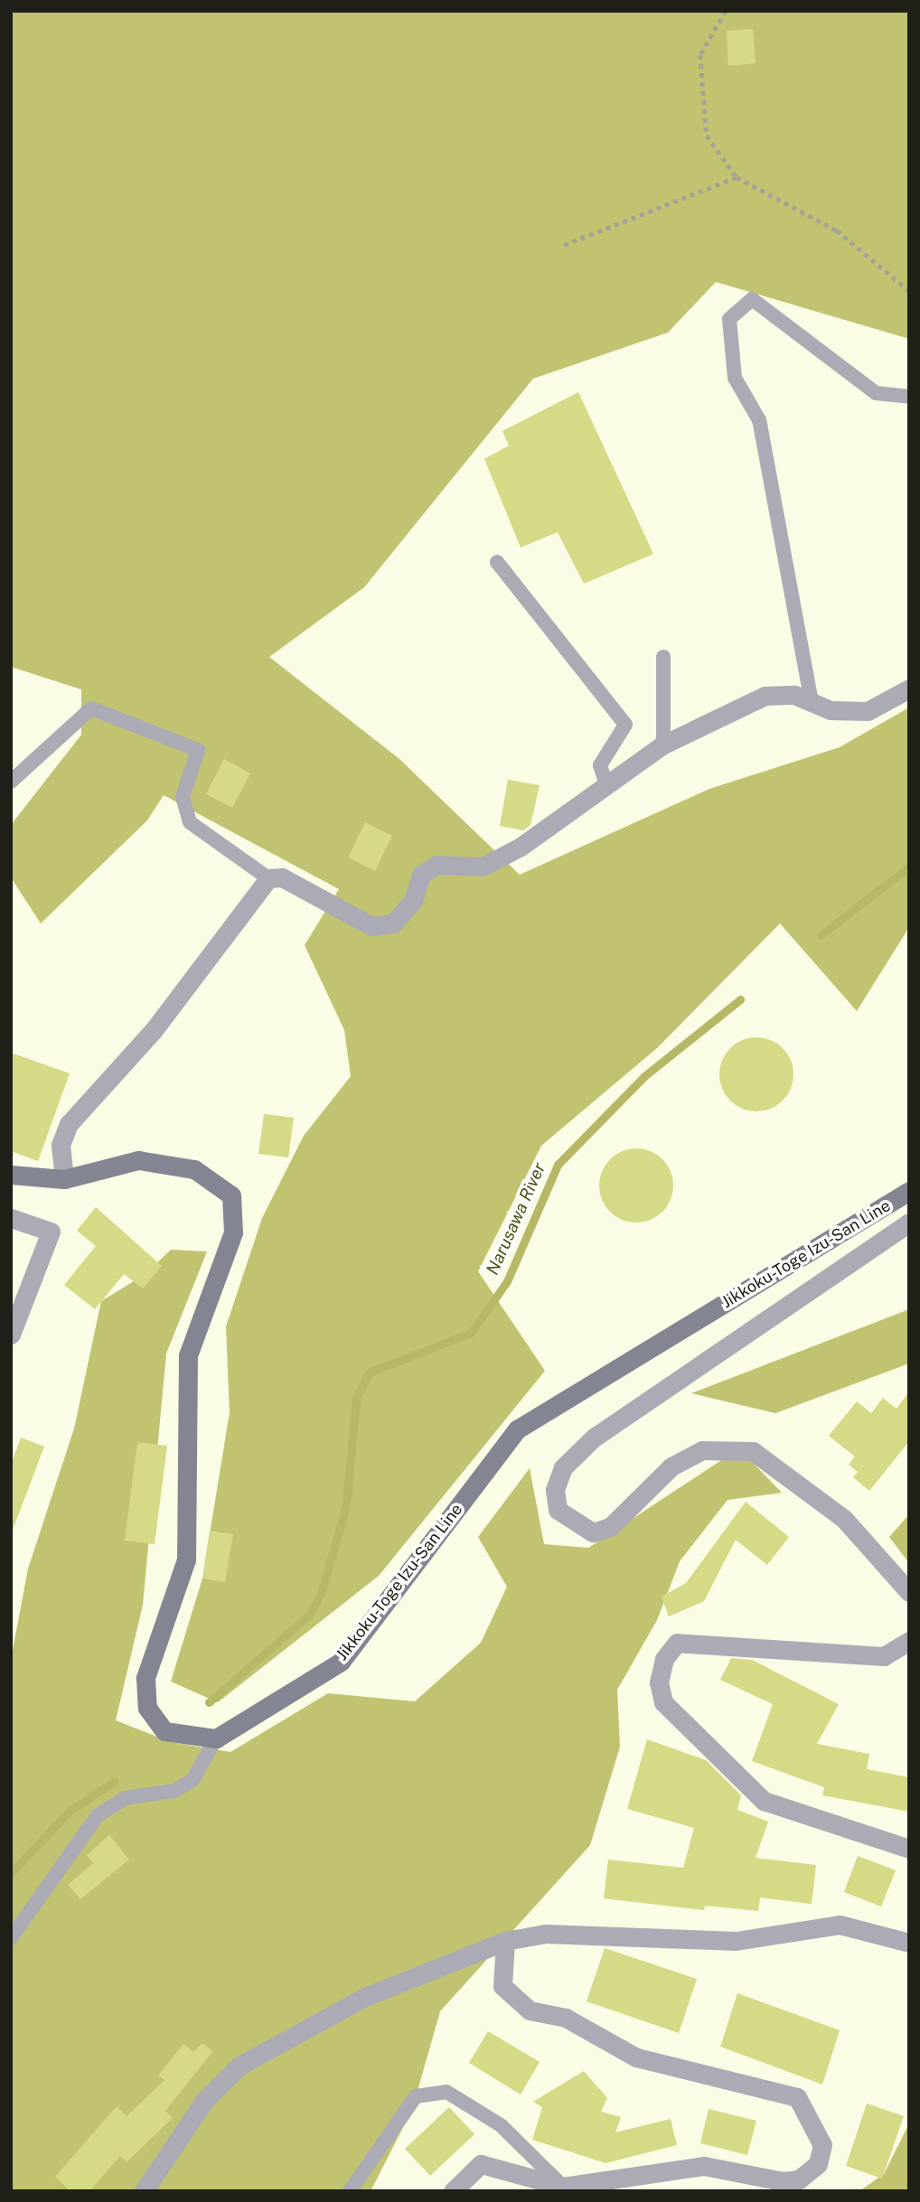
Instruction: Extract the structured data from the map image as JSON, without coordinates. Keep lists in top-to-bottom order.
{
  "streets": {
    "main road": ["Jikkoku-Toge Izu-San Line"]
  },
  "water": ["Narusawa River"]
}
